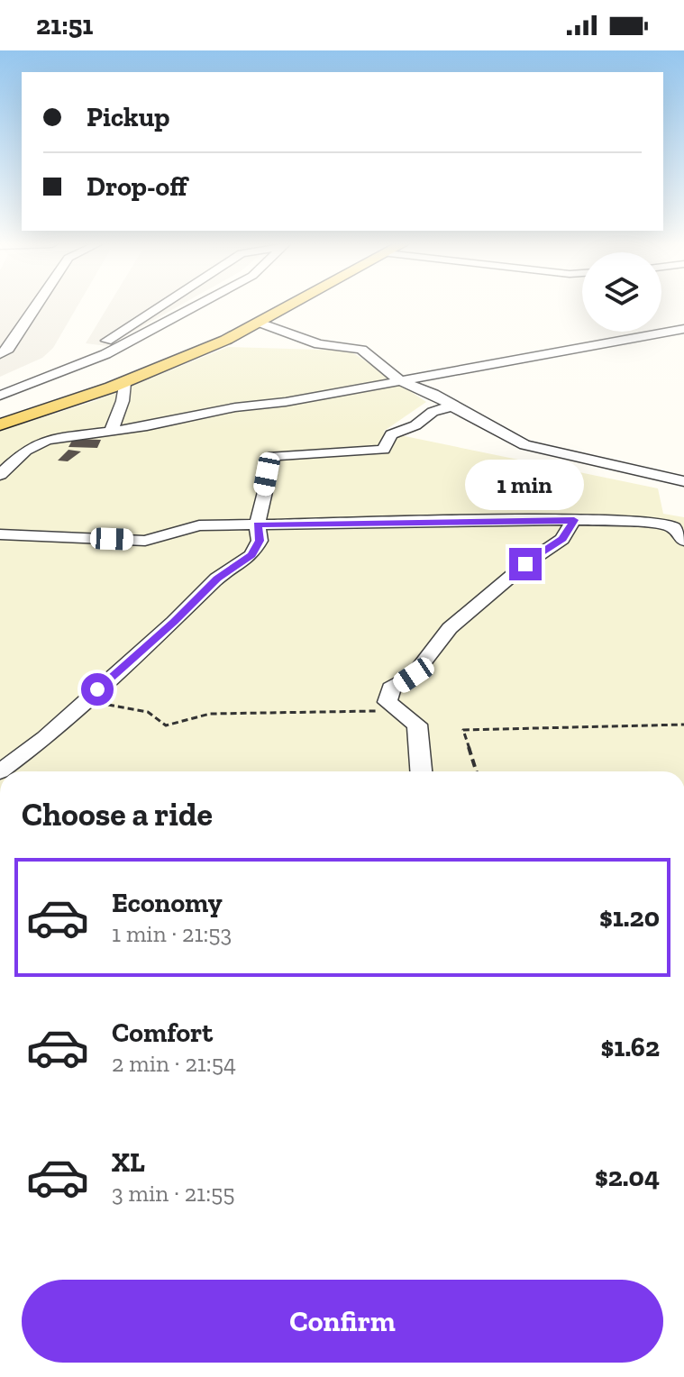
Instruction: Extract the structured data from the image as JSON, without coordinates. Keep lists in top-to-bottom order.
{
  "page": {
    "status": "21:51",
    "banner": ["Pickup", "Drop-off"],
    "bubble": "1 min",
    "heading": "Choose a ride",
    "list": [
      {
        "name": "Economy",
        "note": "1 min · 21:53",
        "value": "$1.20"
      },
      {
        "name": "Comfort",
        "note": "2 min · 21:54",
        "value": "$1.62"
      },
      {
        "name": "XL",
        "note": "3 min · 21:55",
        "value": "$2.04"
      }
    ],
    "buttons": "Confirm"
  }
}
